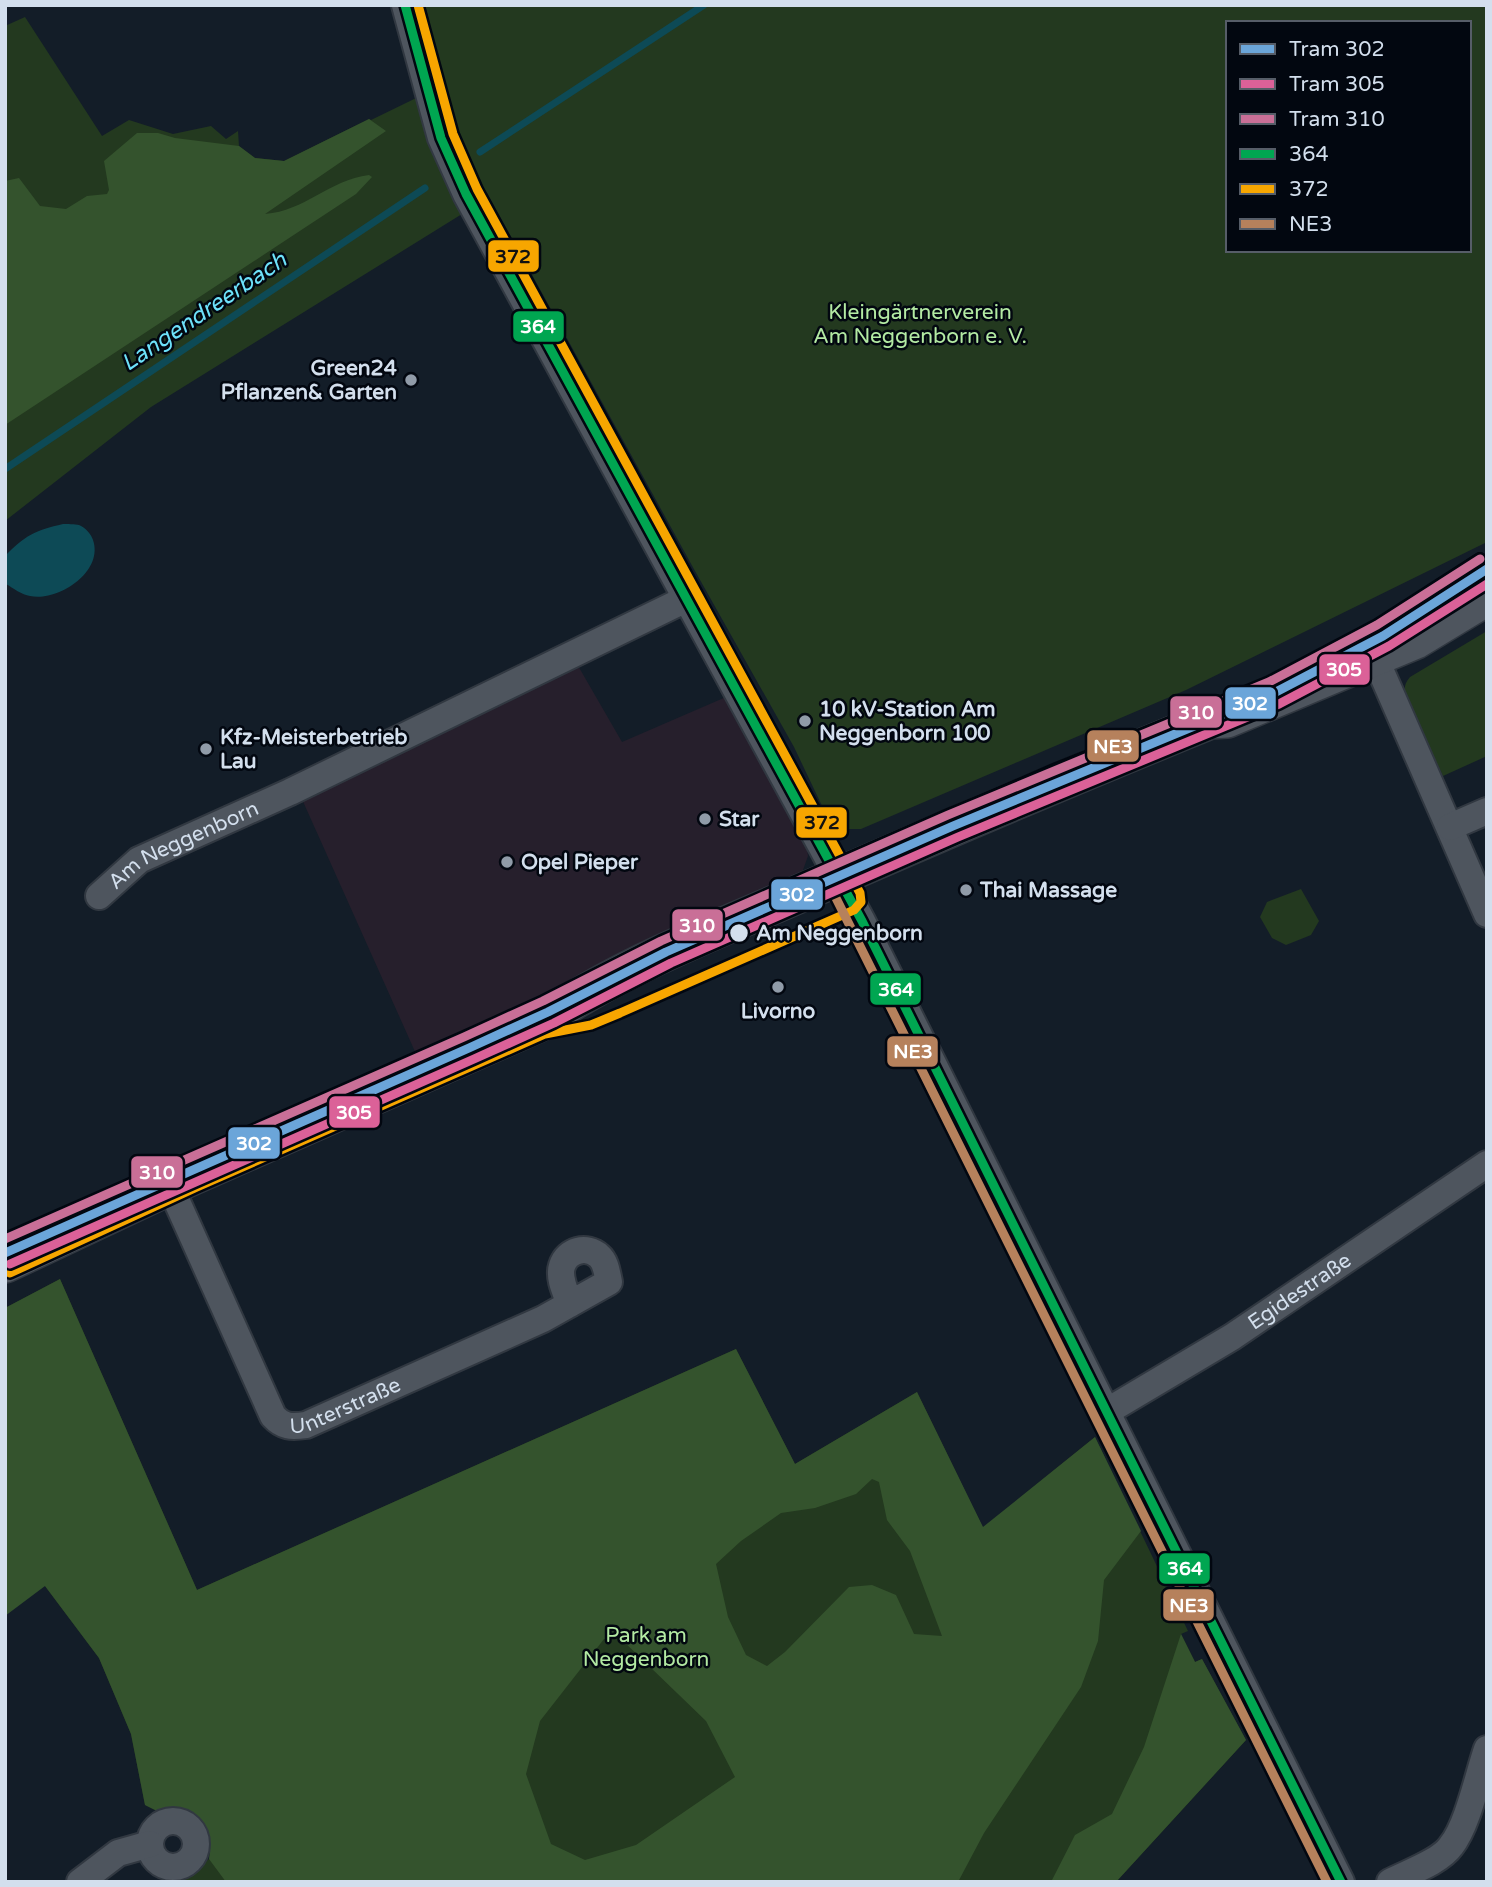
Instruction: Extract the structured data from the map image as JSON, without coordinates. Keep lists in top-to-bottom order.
{
  "streets": {
    "street": ["Am Neggenborn", "Egidestraße", "Unterstraße"]
  },
  "water": ["Langendreerbach"],
  "parks": ["Kleingärtnerverein Am Neggenborn e. V.", "Park am Neggenborn"],
  "places": [
    "Green24 Pflanzen& Garten",
    "10 kV-Station Am Neggenborn 100",
    "Kfz-Meisterbetrieb Lau",
    "Star",
    "Opel Pieper",
    "Thai Massage",
    "Am Neggenborn",
    "Livorno"
  ],
  "lines": [
    "transit line 364",
    "transit line 372",
    "tram line 310",
    "transit line NE3",
    "tram line 302",
    "tram line 305"
  ],
  "legend": [
    "Tram 302",
    "Tram 305",
    "Tram 310",
    "364",
    "372",
    "NE3"
  ]
}
